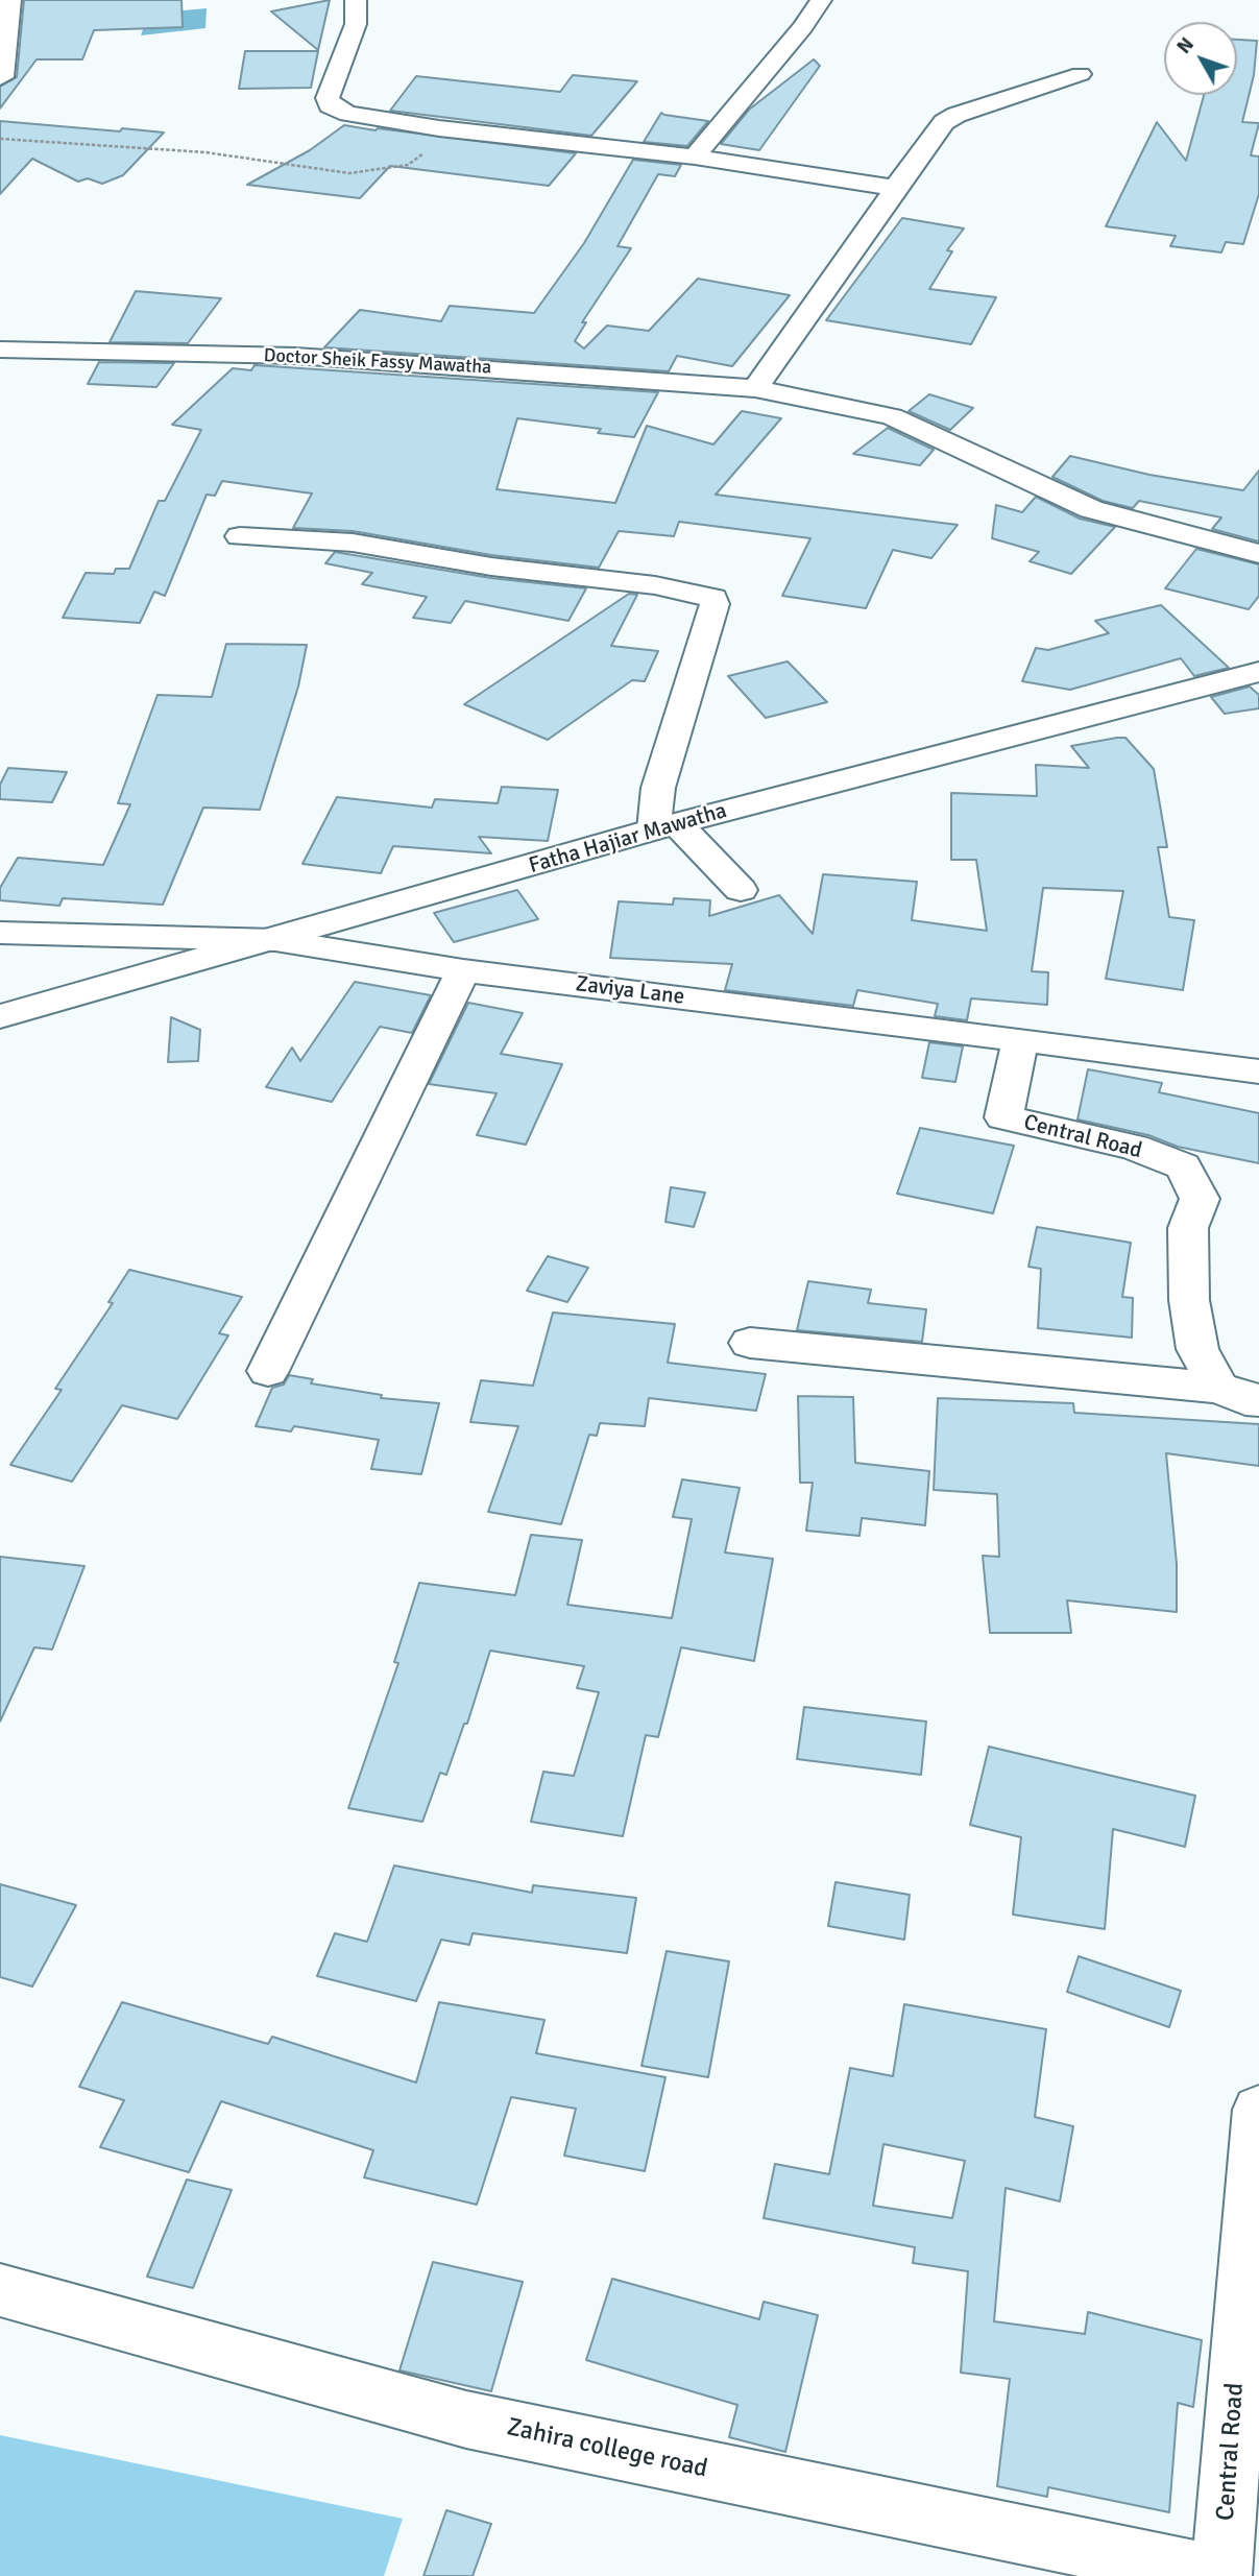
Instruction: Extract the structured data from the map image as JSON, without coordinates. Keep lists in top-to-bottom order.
{
  "streets": {
    "street": [
      "Doctor Sheik Fassy Mawatha",
      "Fatha Hajiar Mawatha",
      "Zaviya Lane",
      "Central Road",
      "Zahira college road"
    ]
  },
  "crossings": [
    ["Fatha Hajiar Mawatha", "Zaviya Lane"],
    ["Zaviya Lane", "Central Road"],
    ["Central Road", "Zahira college road"]
  ],
  "north": "top left"
}
